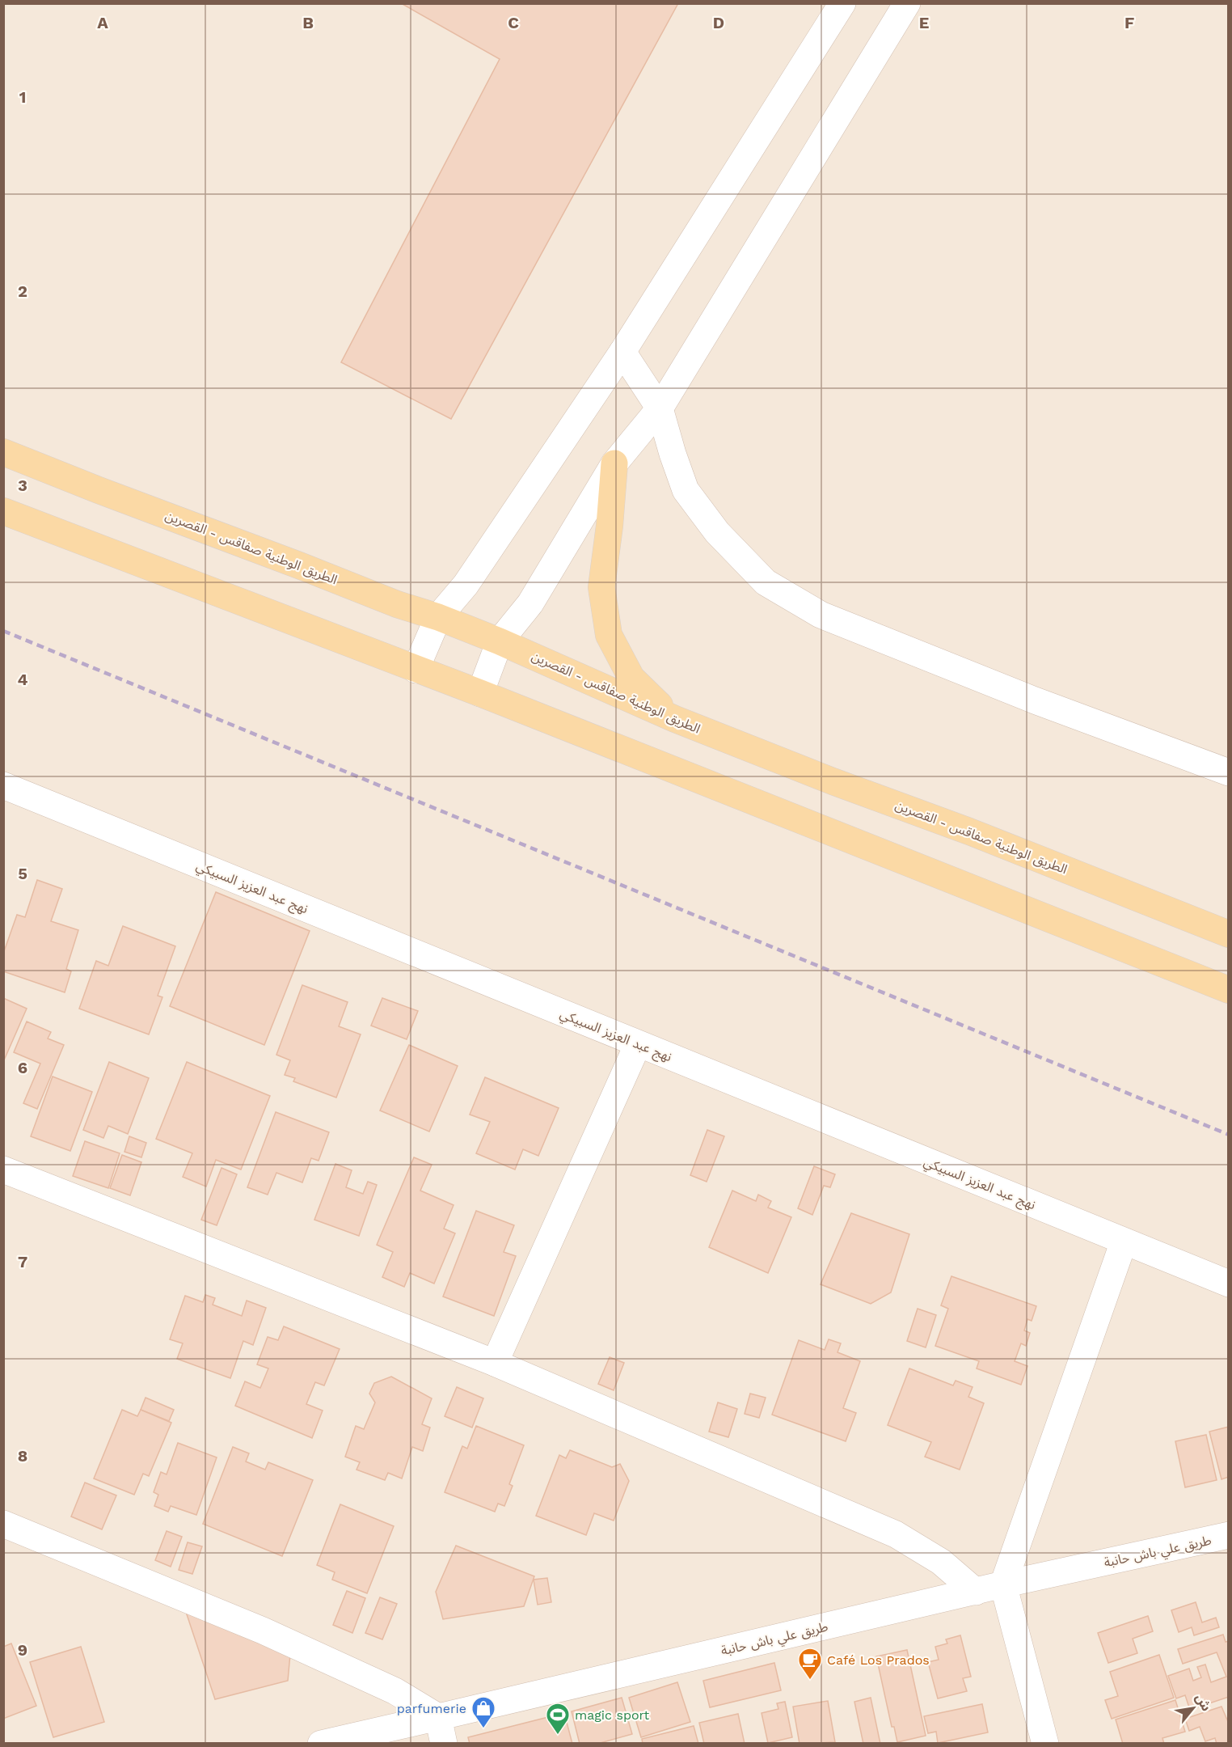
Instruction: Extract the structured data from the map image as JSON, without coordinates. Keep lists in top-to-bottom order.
{
  "streets": {
    "main road": ["الطريق الوطنية صفاقس - القصرين"],
    "street": ["نهج عبد العزيز السبيكي", "طريق علي باش حانبة"]
  },
  "places": {
    "cafe": ["Café Los Prados"],
    "shop": ["parfumerie"],
    "sports": ["magic sport"]
  },
  "north": "top right",
  "grid": {
    "columns": [
      "A",
      "B",
      "C",
      "D",
      "E",
      "F"
    ],
    "rows": [
      "1",
      "2",
      "3",
      "4",
      "5",
      "6",
      "7",
      "8",
      "9"
    ]
  }
}
